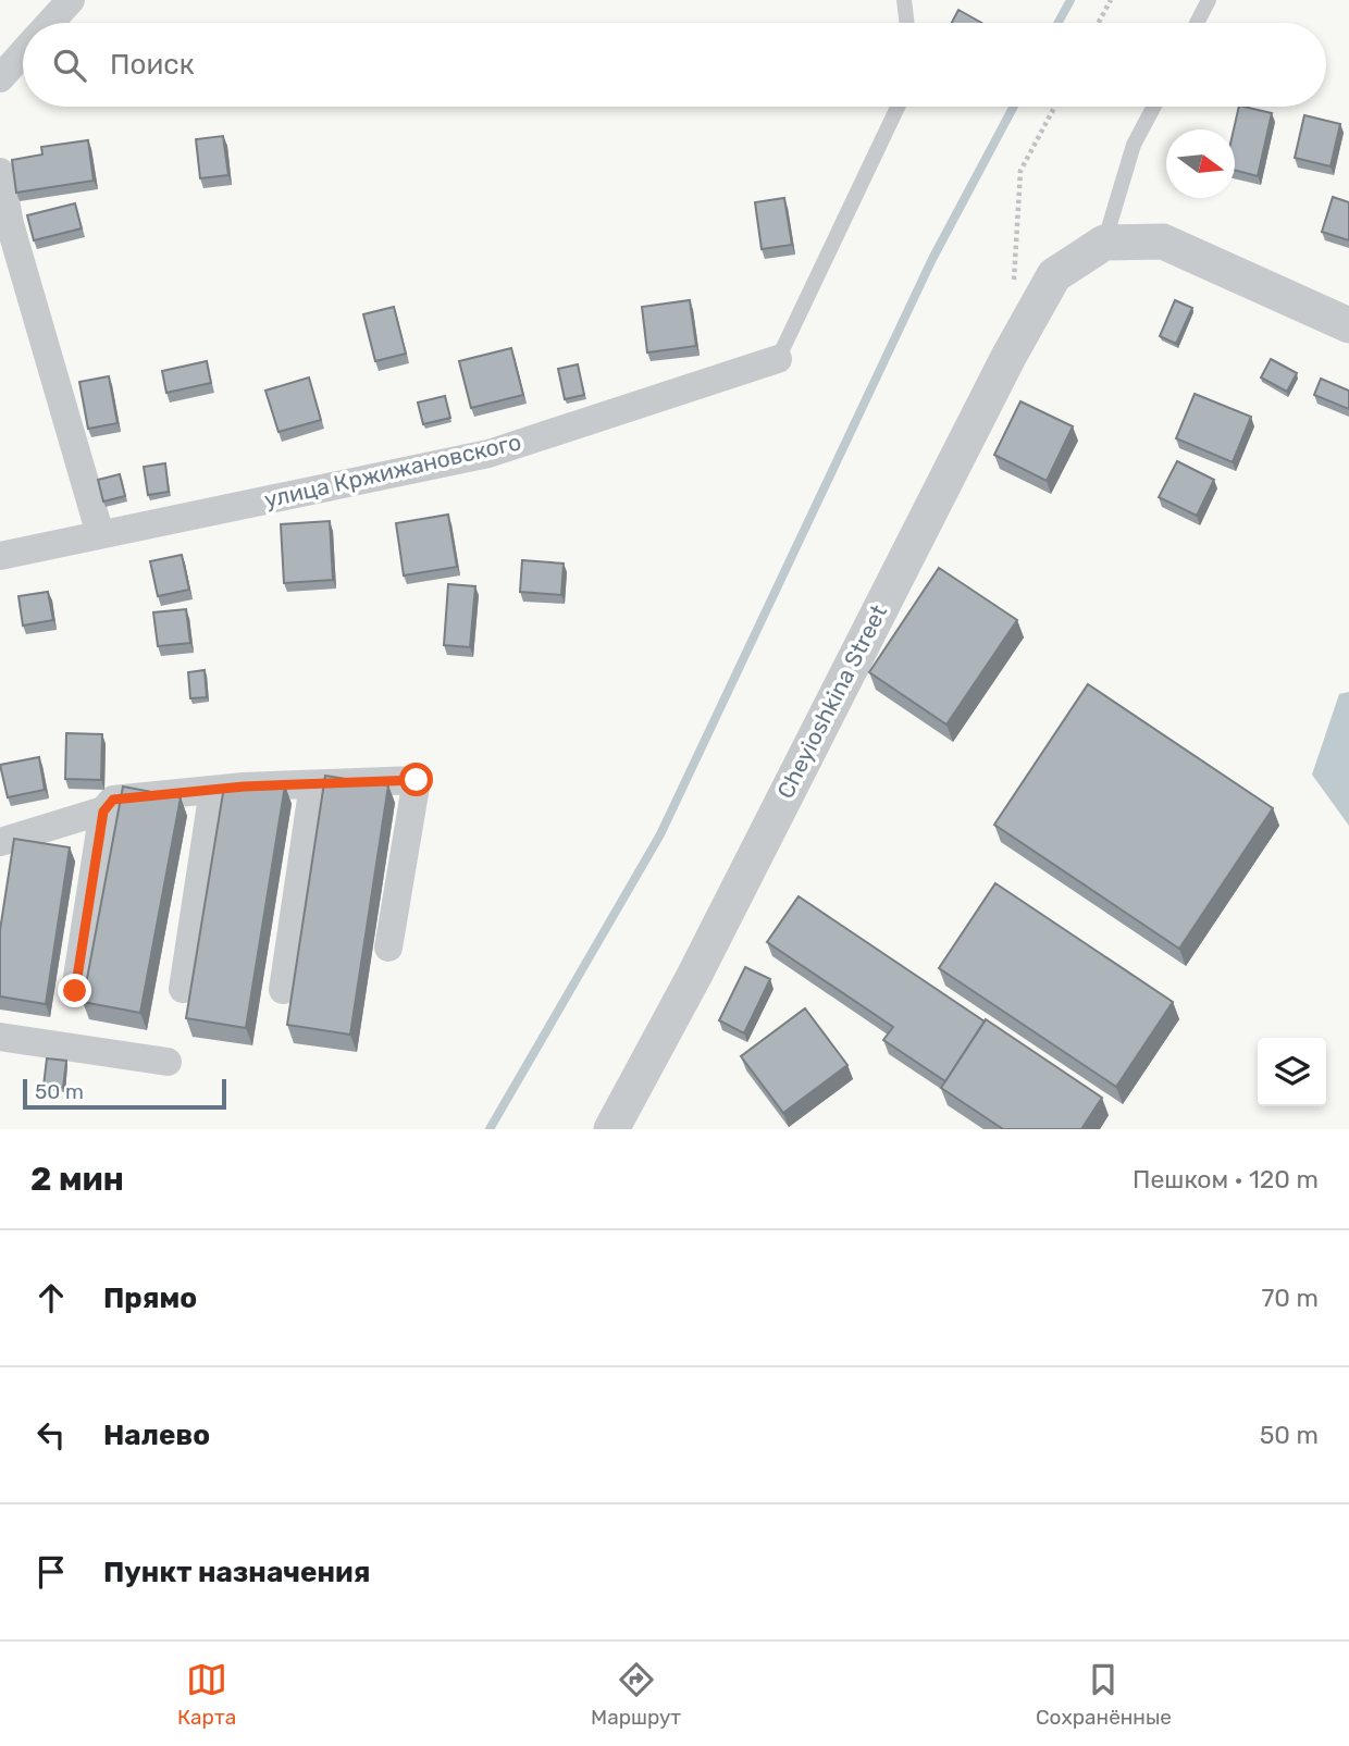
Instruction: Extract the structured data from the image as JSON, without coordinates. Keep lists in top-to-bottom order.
{
  "streets": {
    "street": ["улица Кржижановского", "Cheyioshkina Street"]
  },
  "scale_bar": "50 m",
  "north": "right",
  "page": {
    "search": "Поиск",
    "scale": "50 m",
    "heading": ["2 мин", "Пешком · 120 m"],
    "list": [
      ["Прямо", "70 m"],
      ["Налево", "50 m"],
      "Пункт назначения"
    ],
    "nav": ["Карта", "Маршрут", "Сохранённые"]
  }
}
